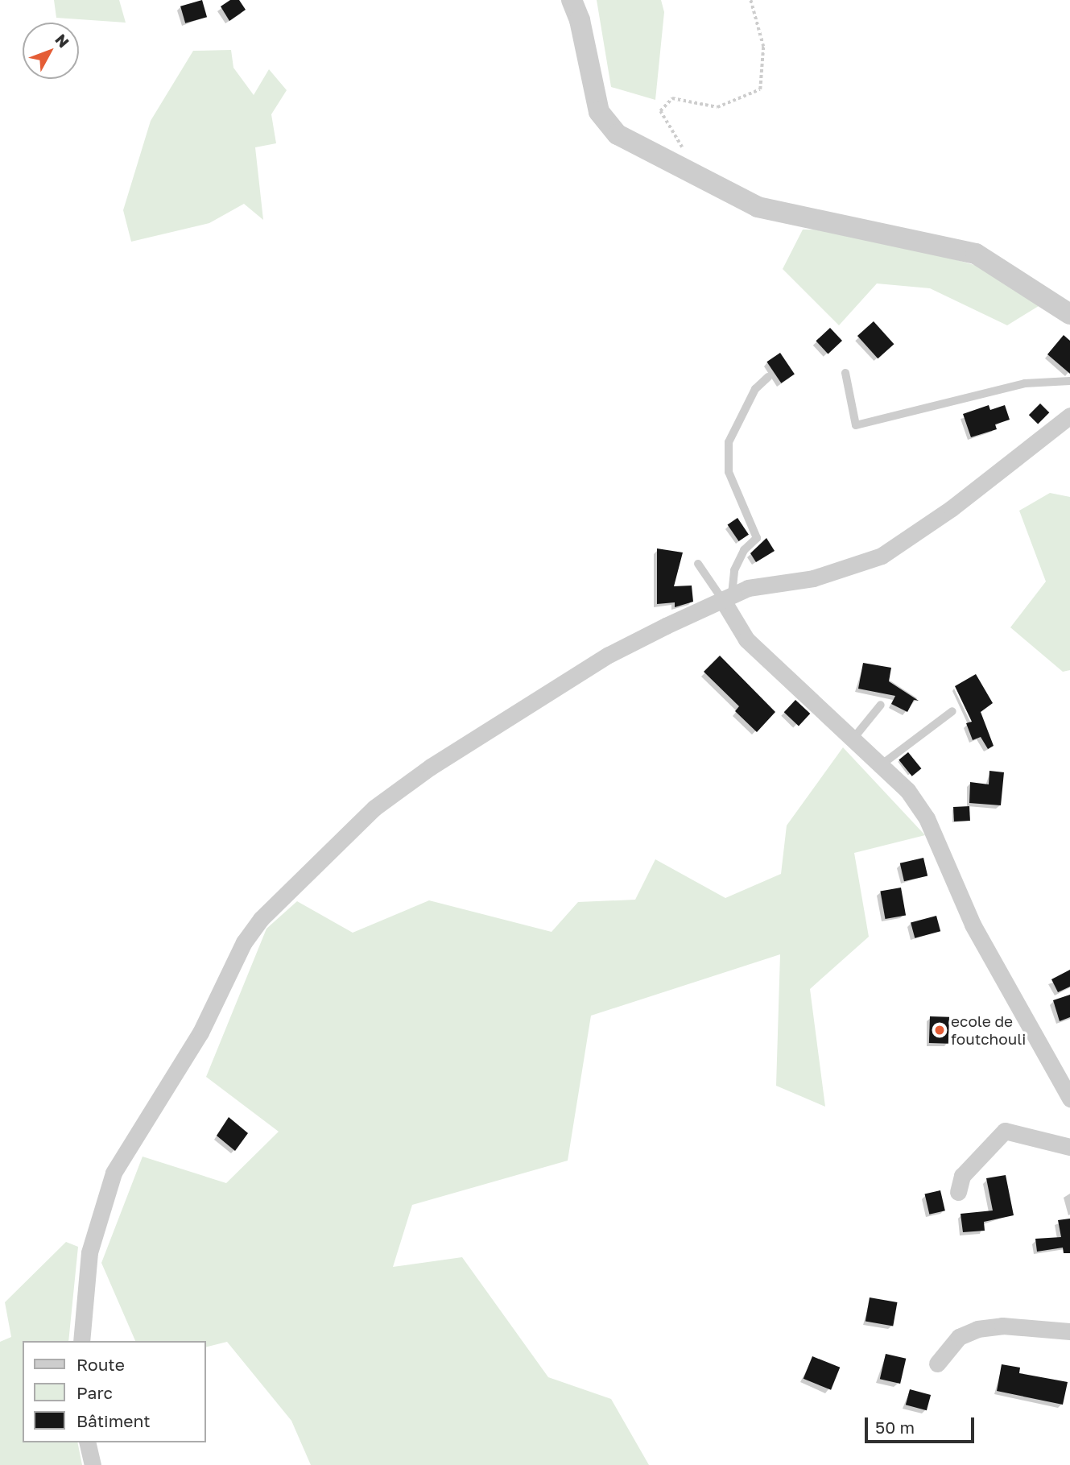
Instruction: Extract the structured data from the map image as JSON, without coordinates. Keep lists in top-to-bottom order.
{
  "places": ["ecole de foutchouli"],
  "legend": ["Route", "Parc", "Bâtiment"],
  "scale_bar": "50 m",
  "north": "top right"
}
